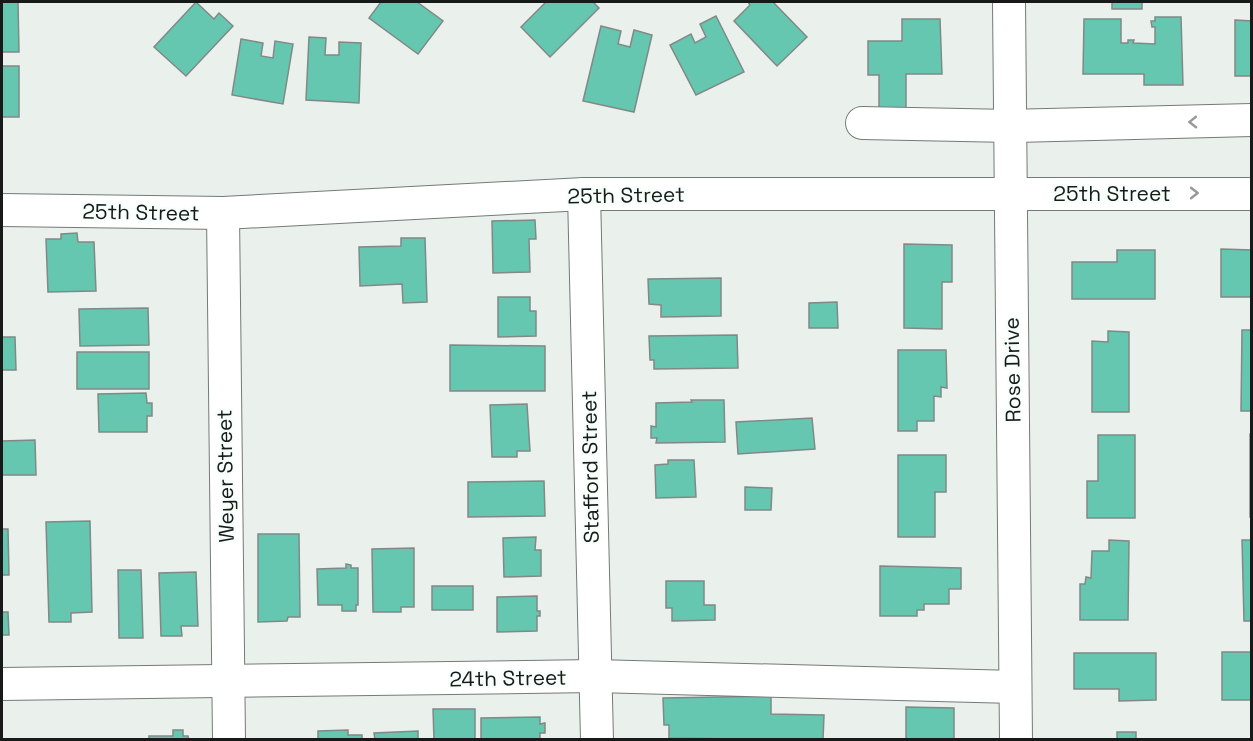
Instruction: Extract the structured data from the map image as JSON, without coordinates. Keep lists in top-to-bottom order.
{
  "streets": {
    "street": [
      "25th Street",
      "Rose Drive",
      "Stafford Street",
      "Weyer Street",
      "24th Street"
    ]
  },
  "crossings": [
    ["25th Street", "Rose Drive"],
    ["25th Street", "Stafford Street"],
    ["25th Street", "Weyer Street"],
    ["Rose Drive", "24th Street"],
    ["Stafford Street", "24th Street"],
    ["Weyer Street", "24th Street"]
  ]
}
